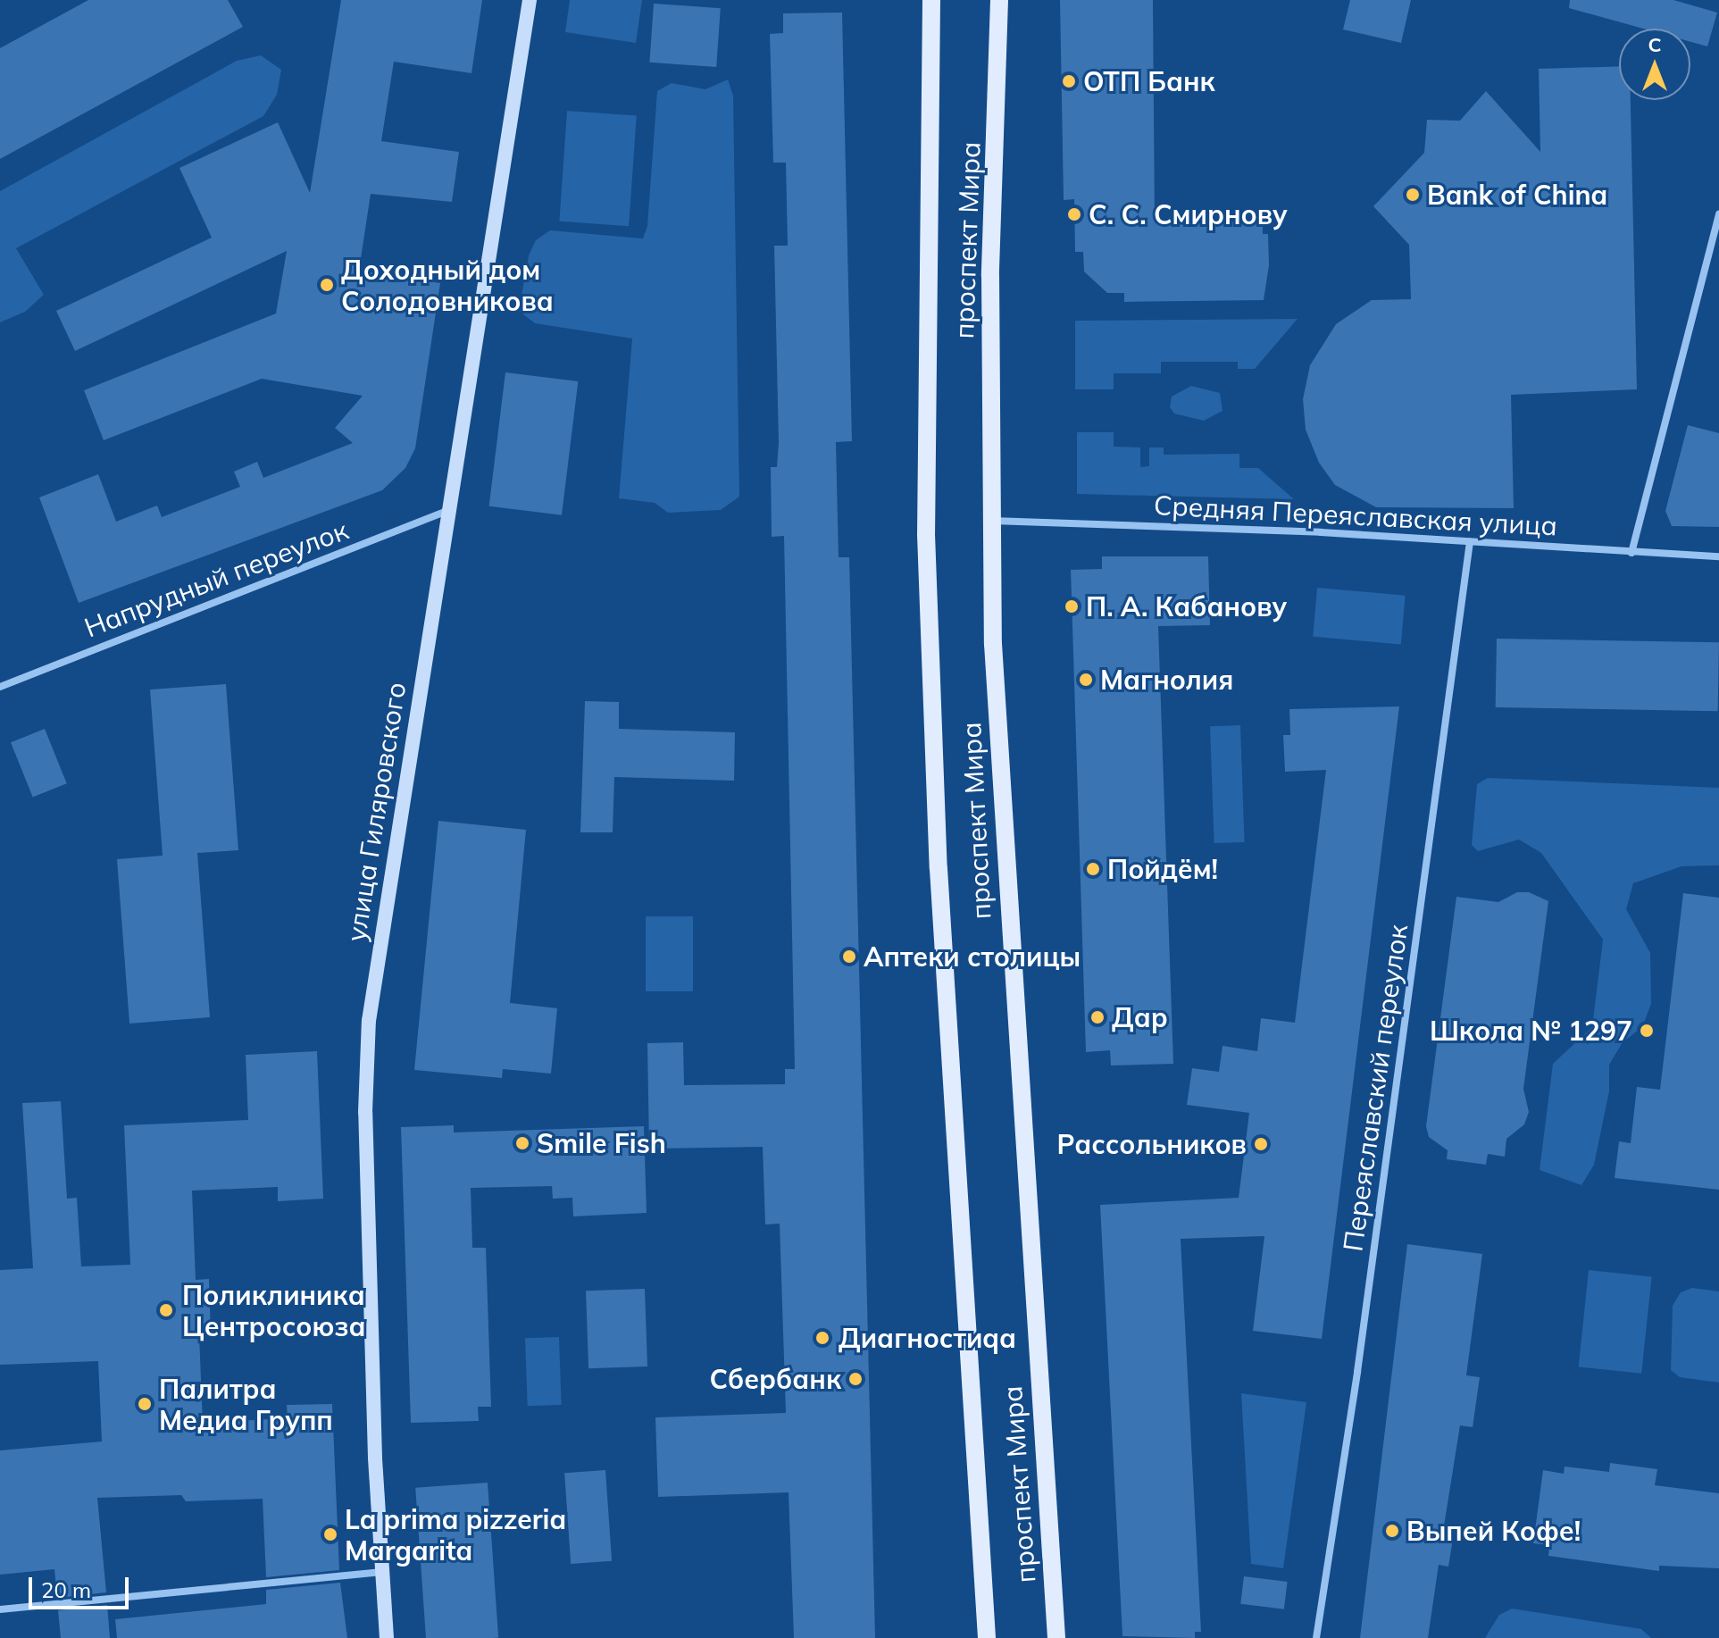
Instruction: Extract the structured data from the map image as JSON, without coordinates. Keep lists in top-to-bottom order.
{
  "streets": {
    "main road": ["проспект Мира"],
    "street": [
      "Средняя Переяславская улица",
      "Напрудный переулок",
      "улица Гиляровского",
      "Переяславский переулок"
    ]
  },
  "crossings": [
    ["проспект Мира", "Средняя Переяславская улица"],
    ["Средняя Переяславская улица", "Переяславский переулок"],
    ["Напрудный переулок", "улица Гиляровского"]
  ],
  "places": [
    "ОТП Банк",
    "Bank of China",
    "С. С. Смирнову",
    "Доходный дом Солодовникова",
    "П. А. Кабанову",
    "Магнолия",
    "Пойдём!",
    "Аптеки столицы",
    "Дар",
    "Школа № 1297",
    "Smile Fish",
    "Рассольников",
    "Поликлиника Центросоюза",
    "Диагностиqа",
    "Сбербанк",
    "Палитра Медиа Групп",
    "Выпей Кофе!",
    "La prima pizzeria Margarita"
  ],
  "scale_bar": "20 m",
  "north": "top"
}
